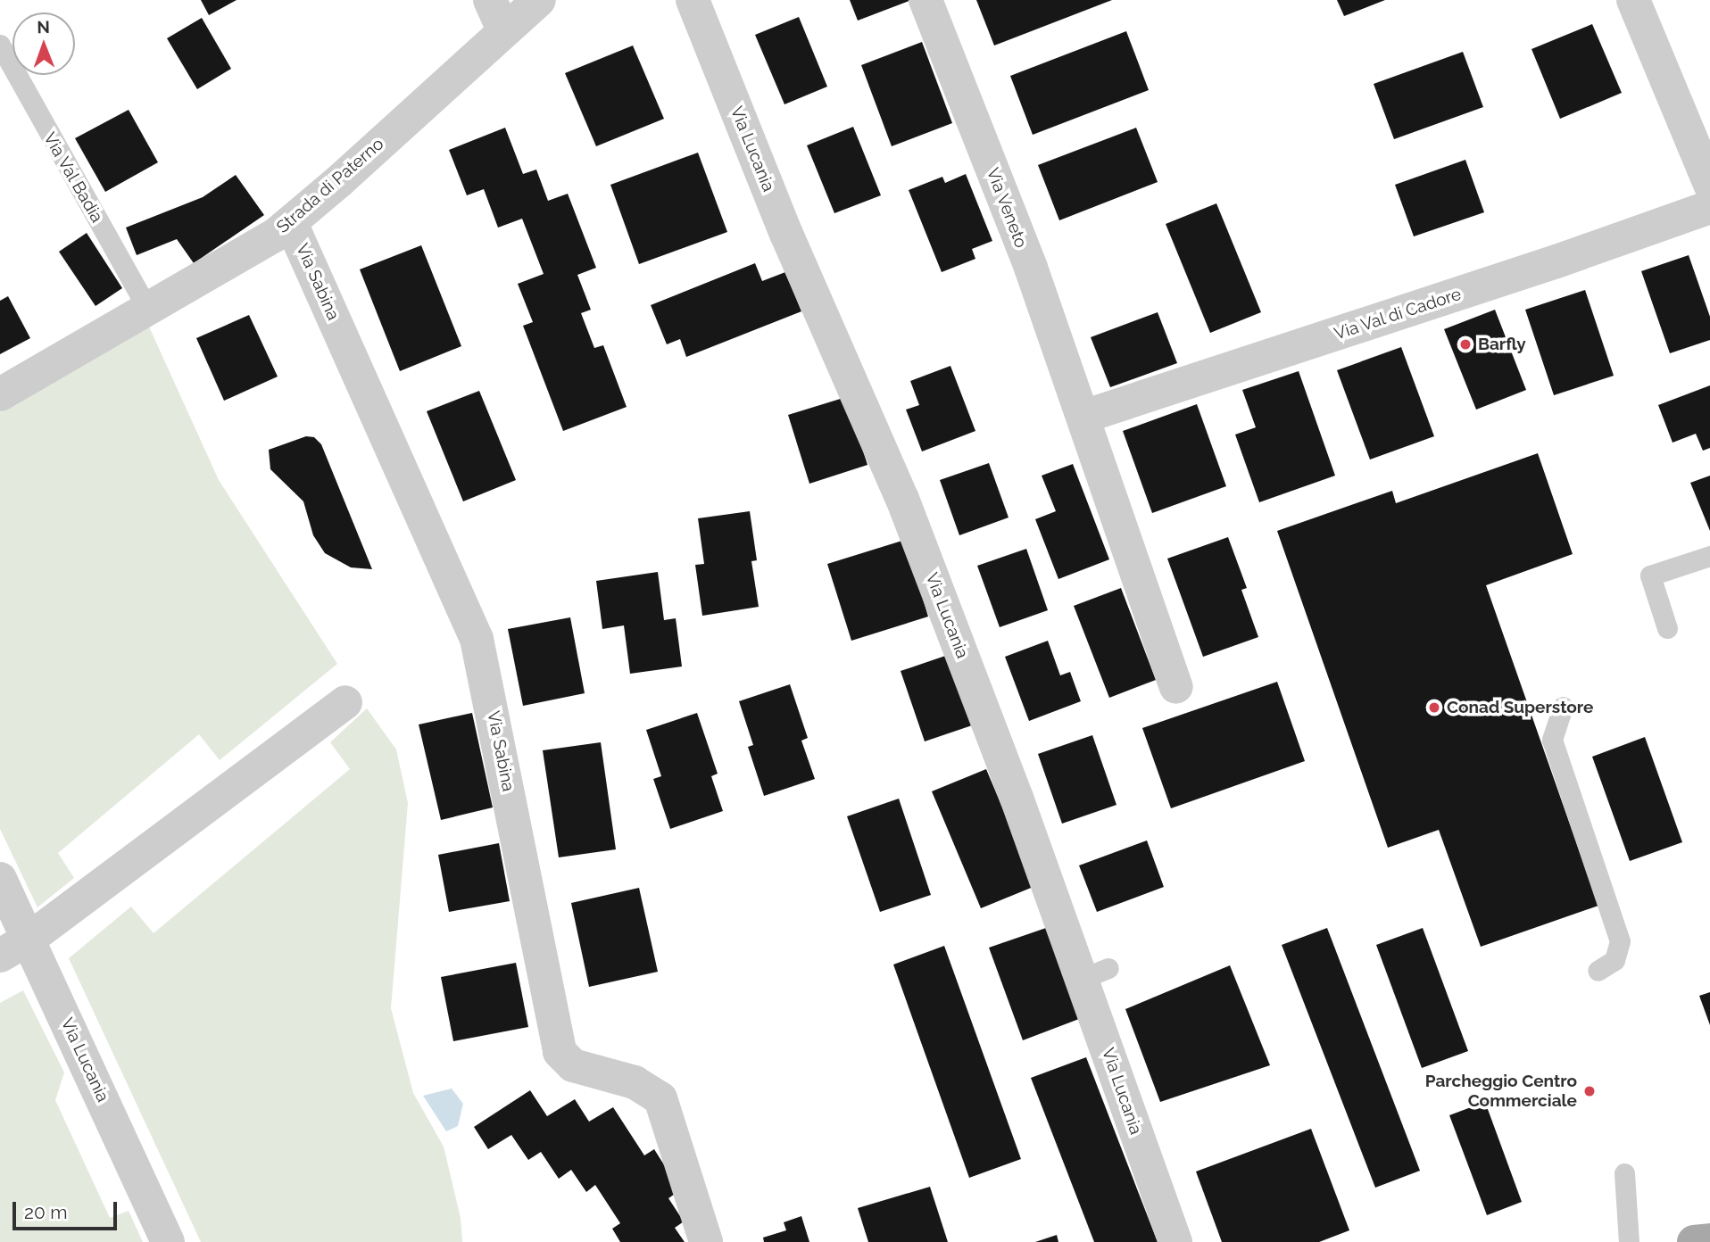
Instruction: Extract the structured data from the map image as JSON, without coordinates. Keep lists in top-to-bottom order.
{
  "streets": {
    "street": [
      "Via Lucania",
      "Strada di Paterno",
      "Via Veneto",
      "Via Sabina",
      "Via Val di Cadore"
    ],
    "lane": ["Via Val Badia"]
  },
  "crossings": [
    ["Via Val Badia", "Strada di Paterno"],
    ["Strada di Paterno", "Via Sabina"],
    ["Via Veneto", "Via Val di Cadore"]
  ],
  "places": ["Barfly", "Conad Superstore", "Parcheggio Centro Commerciale"],
  "scale_bar": "20 m",
  "north": "top"
}
